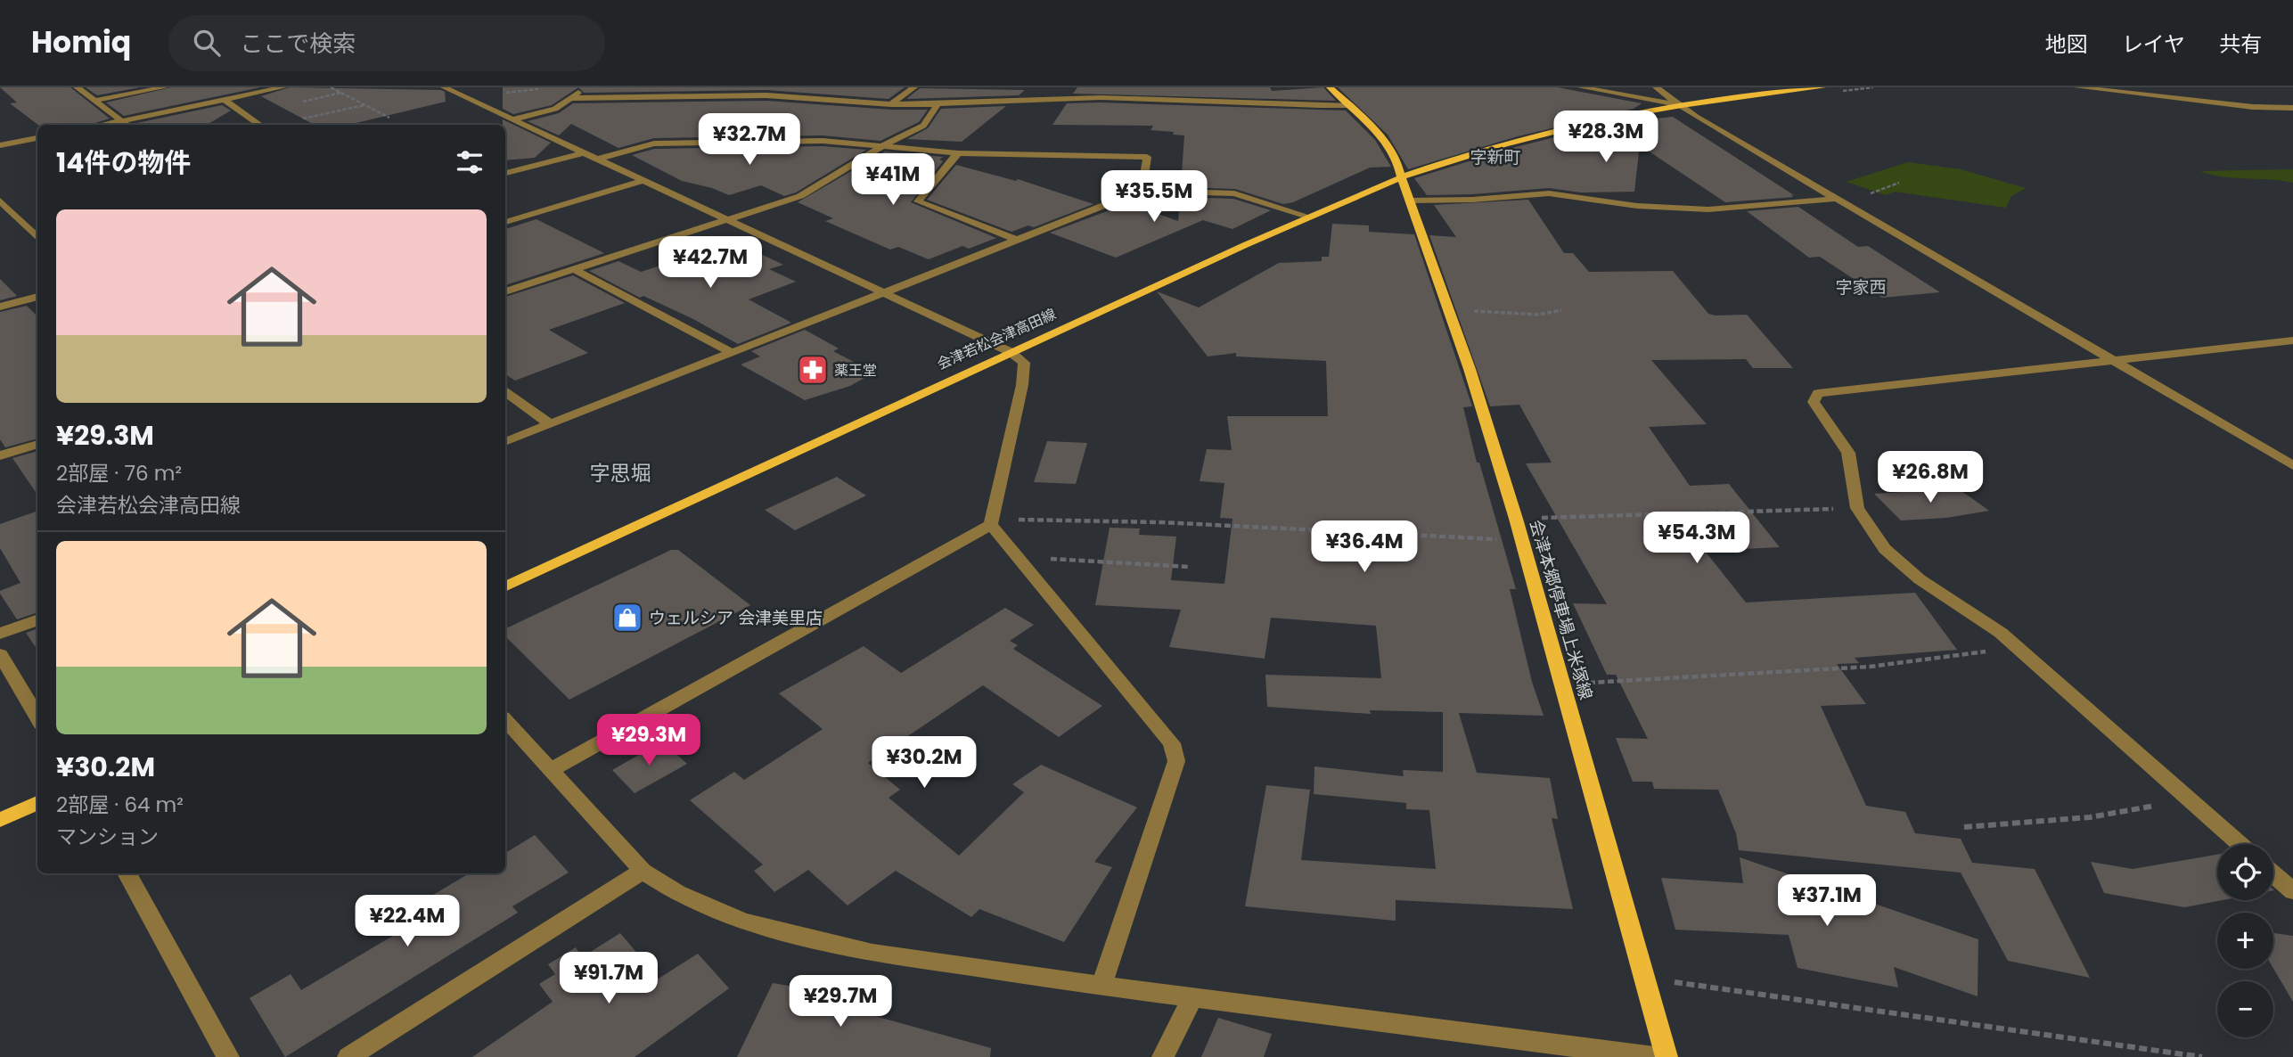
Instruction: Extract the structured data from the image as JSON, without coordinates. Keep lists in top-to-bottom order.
{
  "streets": {
    "main road": ["会津若松会津高田線", "会津本郷停車場上米塚線"]
  },
  "crossings": [
    ["会津若松会津高田線", "会津本郷停車場上米塚線"]
  ],
  "districts": ["字新町", "字家西", "字思堀"],
  "places": {
    "pharmacy": ["薬王堂"],
    "shop": ["ウェルシア 会津美里店"]
  },
  "page": {
    "header": "Homiq",
    "search": "ここで検索",
    "nav": ["地図", "レイヤ", "共有"],
    "price": [
      "¥28.3M",
      "¥32.7M",
      "¥41M",
      "¥35.5M",
      "¥42.7M",
      "¥26.8M",
      "¥54.3M",
      "¥36.4M",
      "¥29.3M",
      "¥30.2M",
      "¥37.1M",
      "¥22.4M",
      "¥91.7M",
      "¥29.7M"
    ],
    "heading": "14件の物件",
    "list": [
      {
        "name": "¥29.3M",
        "note": "2部屋 · 76 m² · 会津若松会津高田線"
      },
      {
        "name": "¥30.2M",
        "note": "2部屋 · 64 m² · マンション"
      }
    ],
    "map_buttons": ["+", "−"]
  }
}
